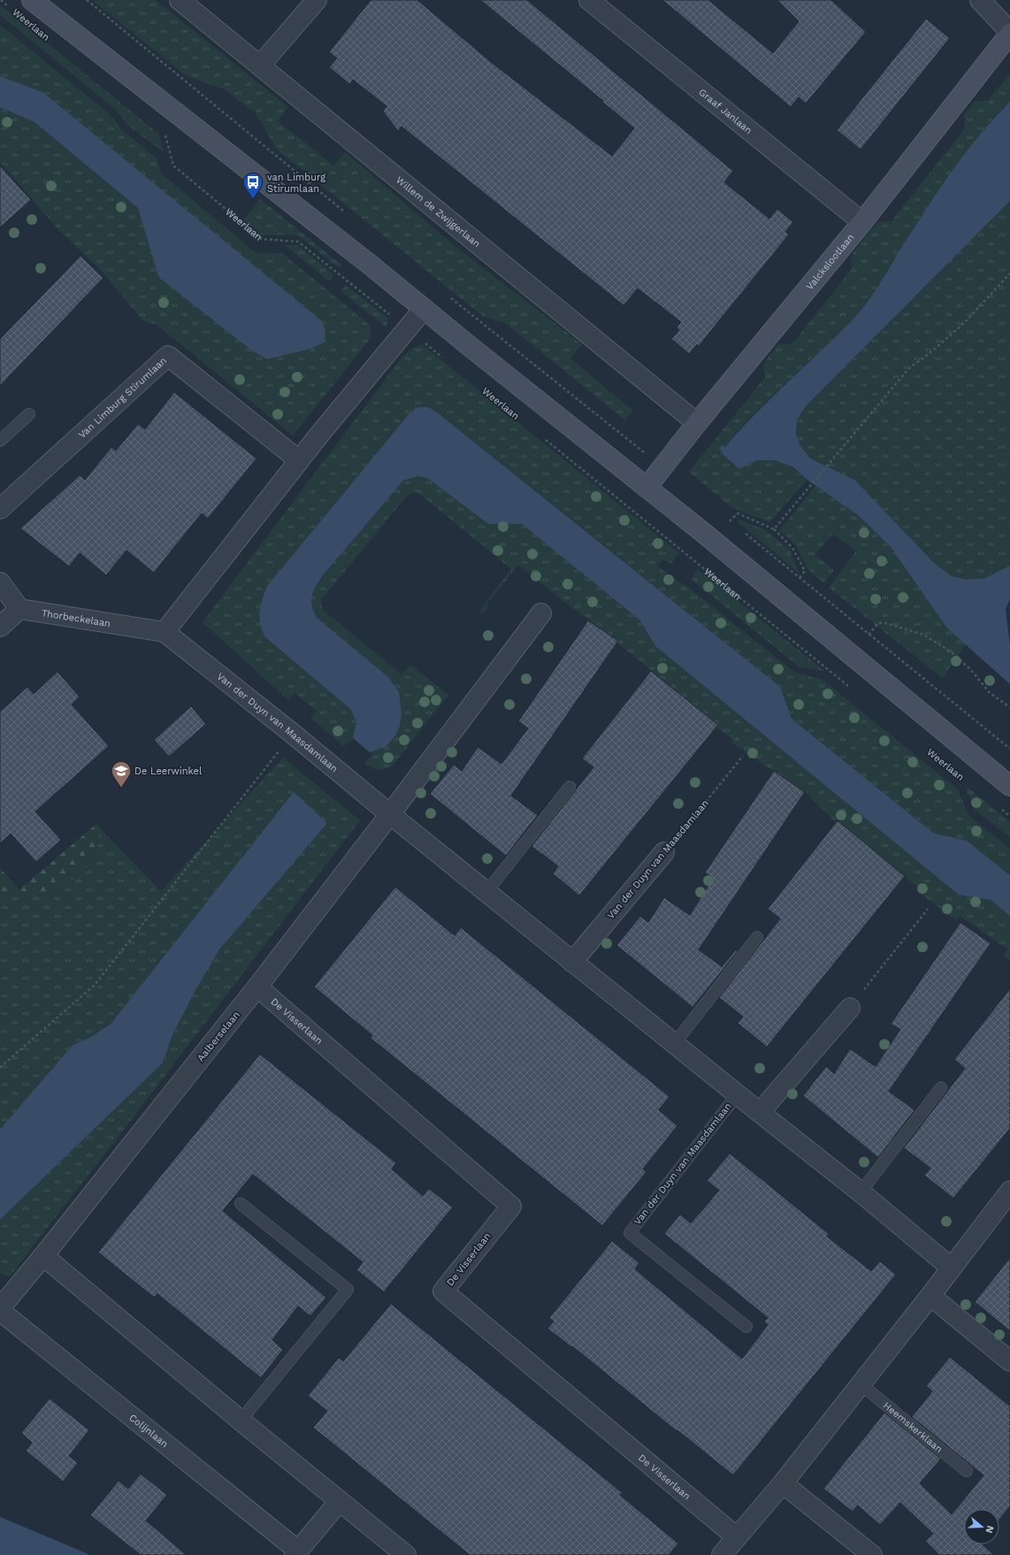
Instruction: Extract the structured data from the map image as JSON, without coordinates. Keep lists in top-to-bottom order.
{
  "streets": {
    "main road": ["Weerlaan", "Valckslootlaan"],
    "street": [
      "Graaf Janlaan",
      "Willem de Zwijgerlaan",
      "Van Limburg Stirumlaan",
      "Thorbeckelaan",
      "Van der Duyn van Maasdamlaan",
      "De Visserlaan",
      "Aalberselaan",
      "Colijnlaan"
    ],
    "lane": ["Heemskerklaan"]
  },
  "crossings": [
    ["Weerlaan", "Valckslootlaan"],
    ["Graaf Janlaan", "Valckslootlaan"],
    ["Willem de Zwijgerlaan", "Valckslootlaan"],
    ["Thorbeckelaan", "Van der Duyn van Maasdamlaan"],
    ["Van der Duyn van Maasdamlaan", "Aalberselaan"],
    ["De Visserlaan", "Aalberselaan"],
    ["Aalberselaan", "Colijnlaan"]
  ],
  "places": {
    "bus stop": ["van Limburg Stirumlaan"],
    "school or university": ["De Leerwinkel"]
  },
  "north": "right"
}
